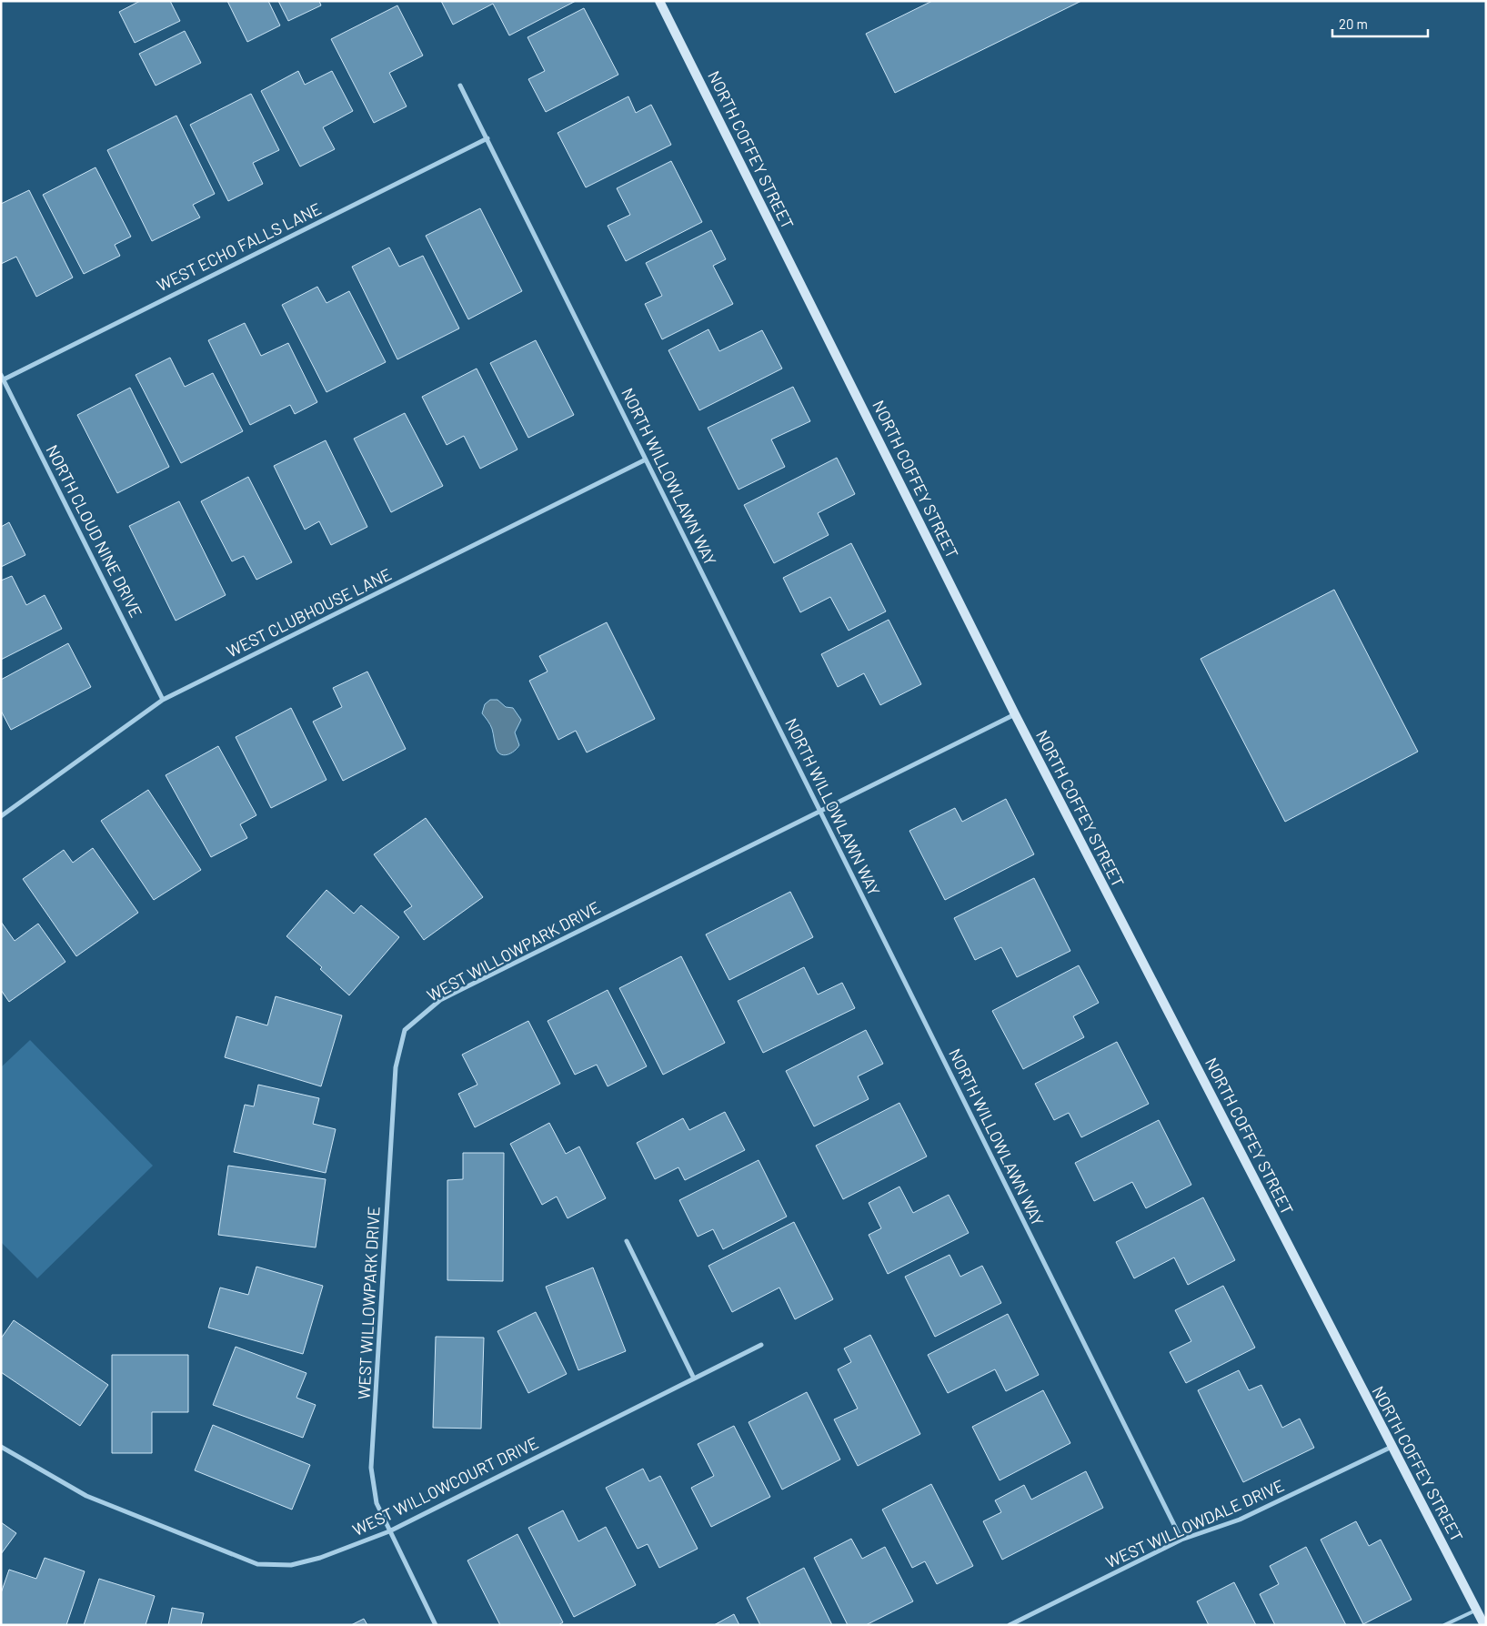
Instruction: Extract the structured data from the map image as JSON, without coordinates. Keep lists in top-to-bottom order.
{
  "streets": {
    "street": [
      "NORTH COFFEY STREET",
      "WEST ECHO FALLS LANE",
      "NORTH WILLOWLAWN WAY",
      "NORTH CLOUD NINE DRIVE",
      "WEST CLUBHOUSE LANE",
      "WEST WILLOWPARK DRIVE",
      "WEST WILLOWCOURT DRIVE",
      "WEST WILLOWDALE DRIVE"
    ]
  },
  "crossings": [
    ["NORTH COFFEY STREET", "WEST WILLOWPARK DRIVE"],
    ["NORTH COFFEY STREET", "WEST WILLOWDALE DRIVE"],
    ["WEST ECHO FALLS LANE", "NORTH WILLOWLAWN WAY"],
    ["WEST ECHO FALLS LANE", "NORTH CLOUD NINE DRIVE"],
    ["NORTH WILLOWLAWN WAY", "WEST CLUBHOUSE LANE"],
    ["NORTH WILLOWLAWN WAY", "WEST WILLOWPARK DRIVE"],
    ["NORTH WILLOWLAWN WAY", "WEST WILLOWDALE DRIVE"],
    ["NORTH CLOUD NINE DRIVE", "WEST CLUBHOUSE LANE"],
    ["WEST WILLOWPARK DRIVE", "WEST WILLOWCOURT DRIVE"]
  ],
  "scale_bar": "20 m"
}
